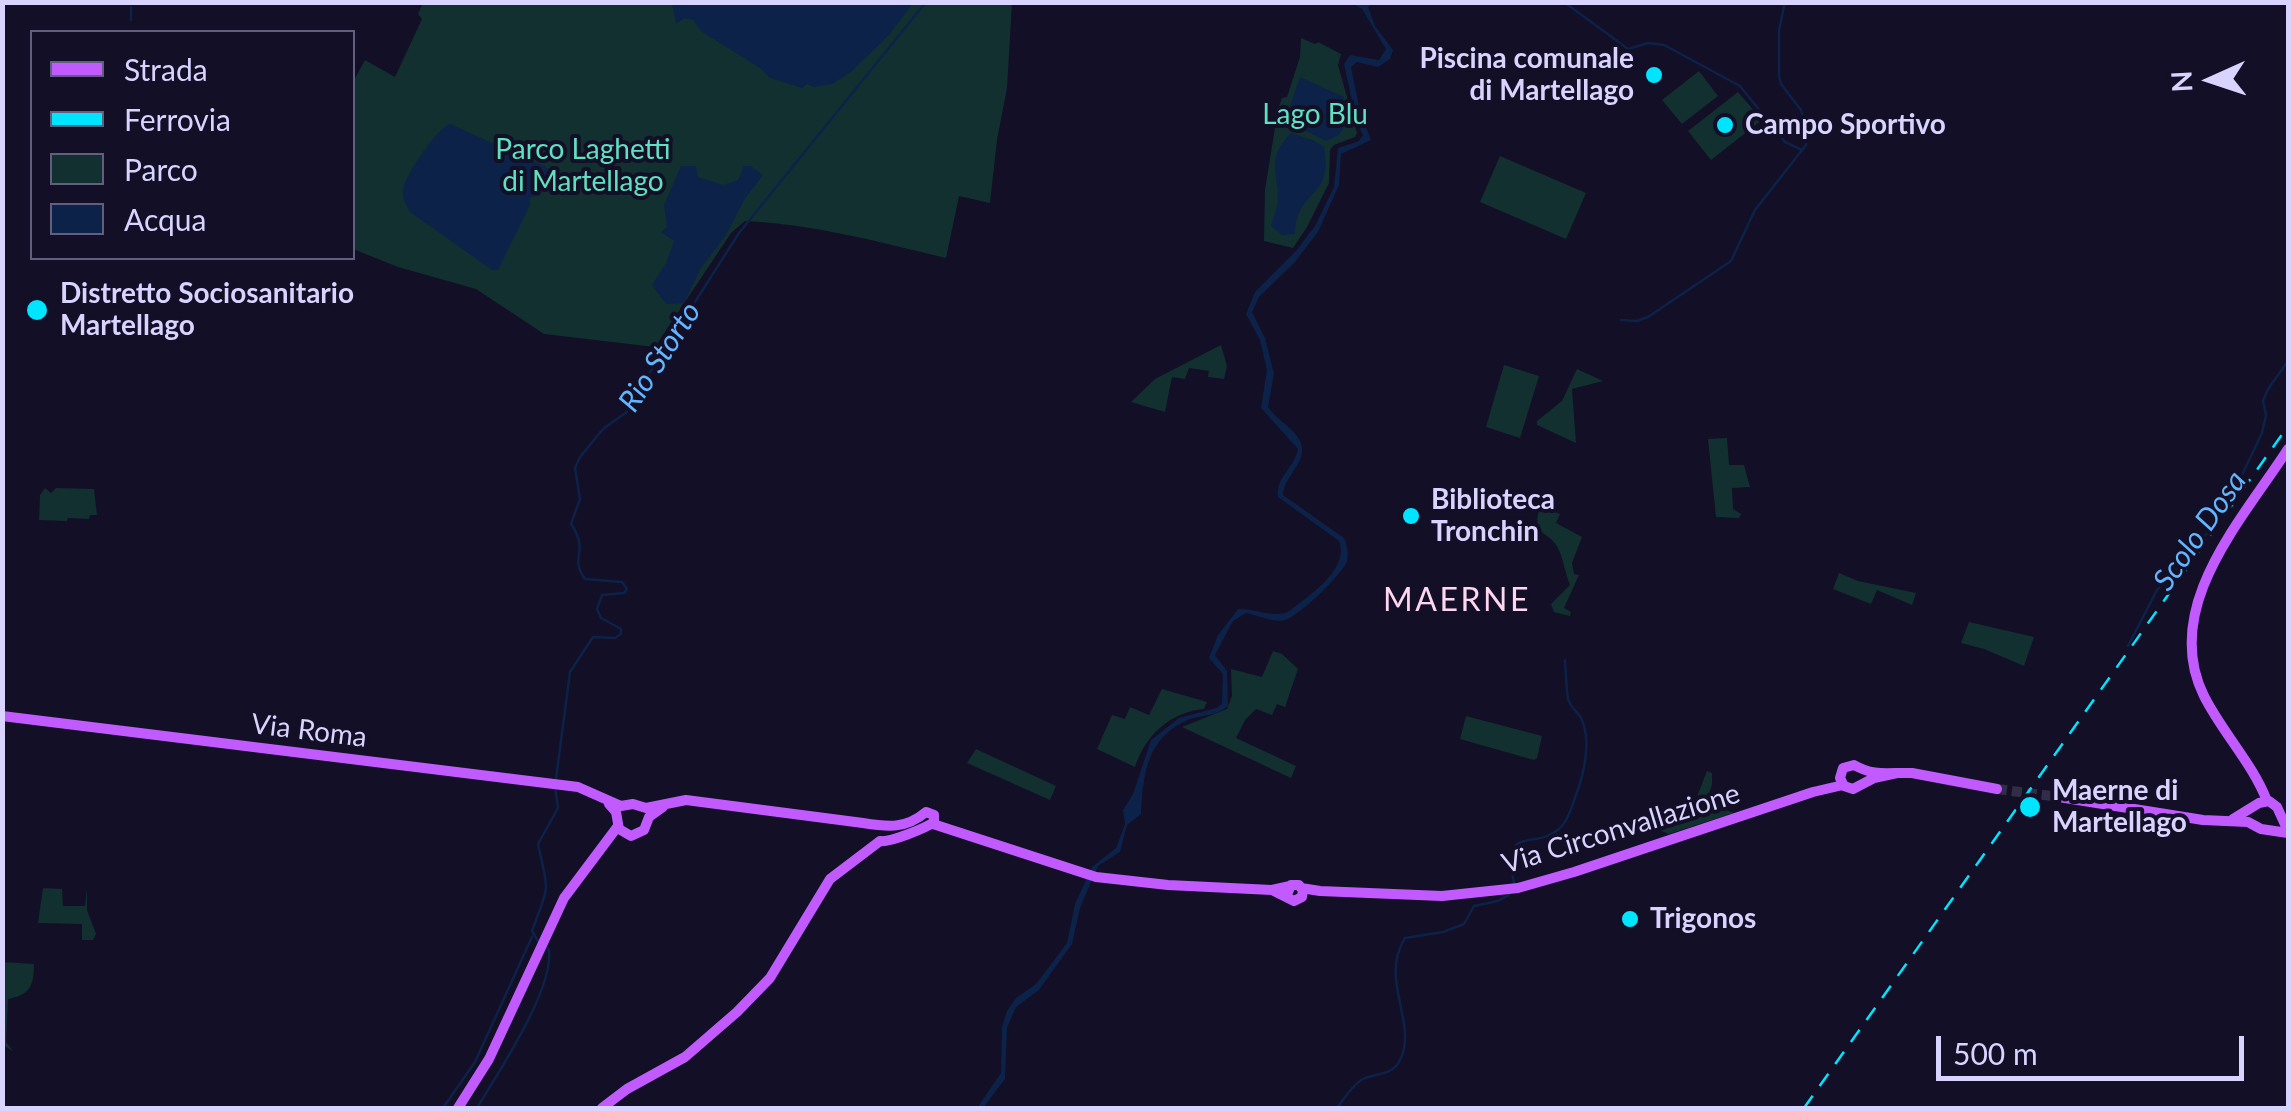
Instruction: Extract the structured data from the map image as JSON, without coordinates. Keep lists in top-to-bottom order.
{
  "streets": {
    "main road": ["Via Roma", "Via Circonvallazione"]
  },
  "districts": ["MAERNE"],
  "water": ["Rio Storto", "Scolo Dosa"],
  "parks": ["Lago Blu", "Parco Laghetti di Martellago"],
  "places": [
    "Piscina comunale di Martellago",
    "Campo Sportivo",
    "Distretto Sociosanitario Martellago",
    "Biblioteca Tronchin",
    "Maerne di Martellago",
    "Trigonos"
  ],
  "legend": [
    "Strada",
    "Ferrovia",
    "Parco",
    "Acqua"
  ],
  "scale_bar": "500 m",
  "north": "left"
}
